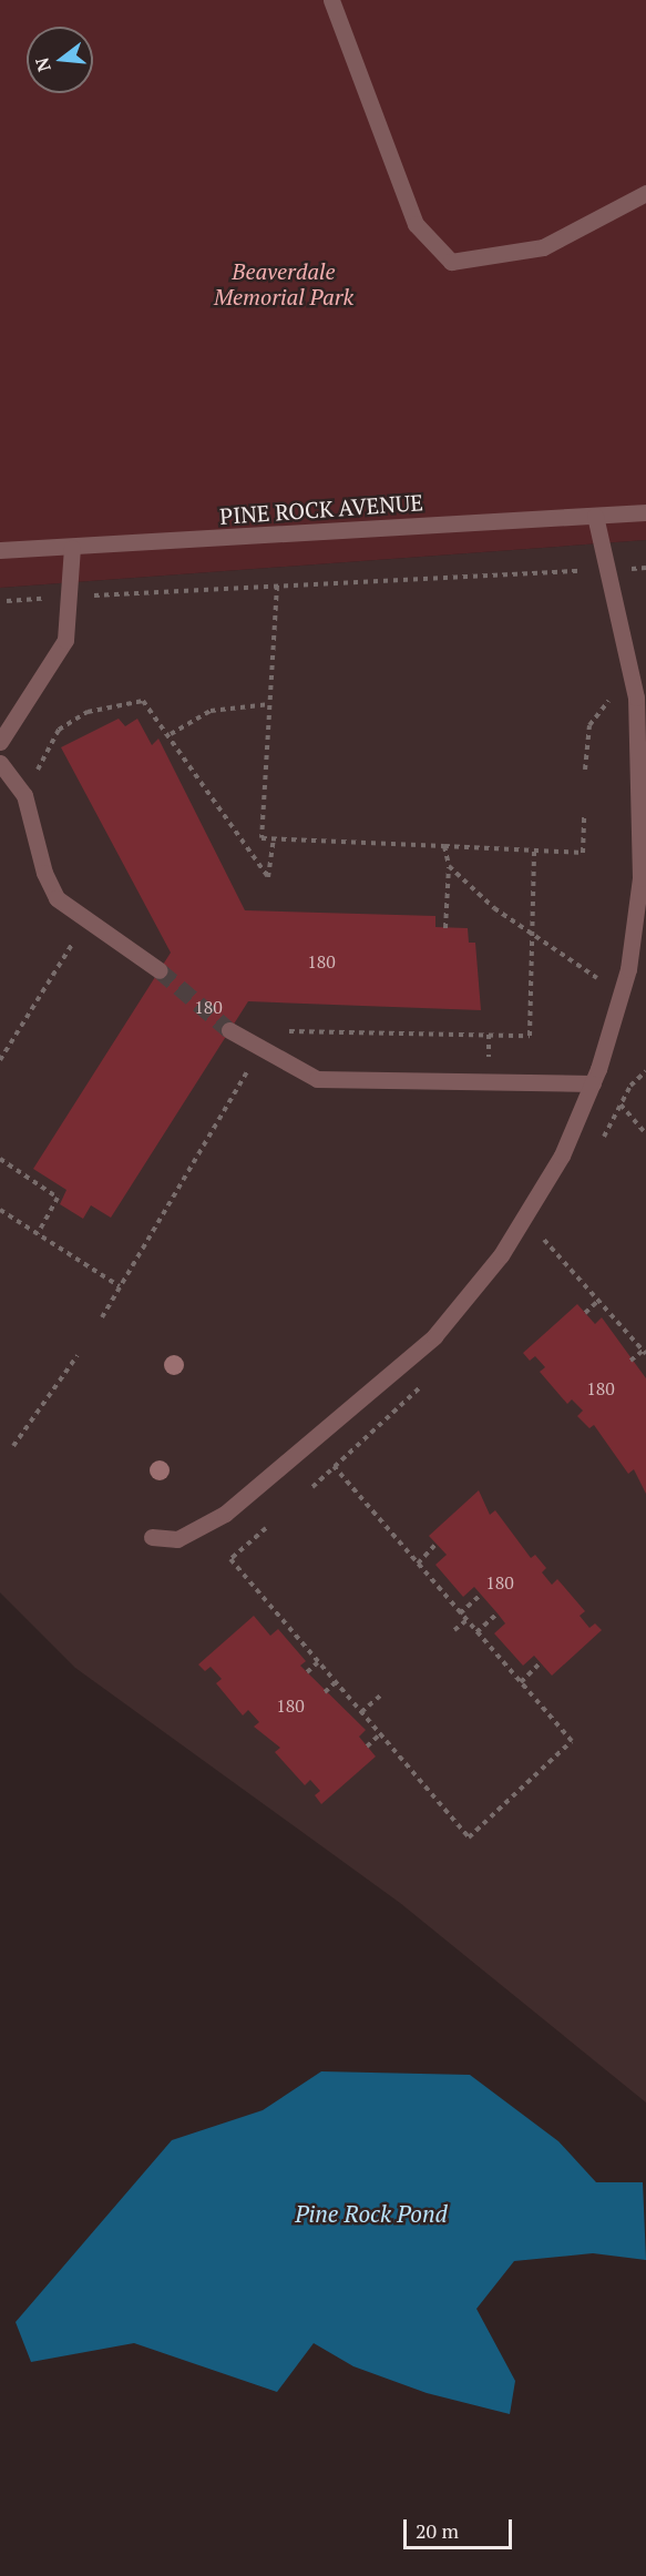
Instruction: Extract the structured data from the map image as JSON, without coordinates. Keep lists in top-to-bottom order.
{
  "streets": {
    "street": ["PINE ROCK AVENUE"]
  },
  "water": ["Pine Rock Pond"],
  "parks": ["Beaverdale Memorial Park"],
  "house_numbers": [
    "180",
    "180",
    "180",
    "180",
    "180"
  ],
  "scale_bar": "20 m",
  "north": "left"
}
